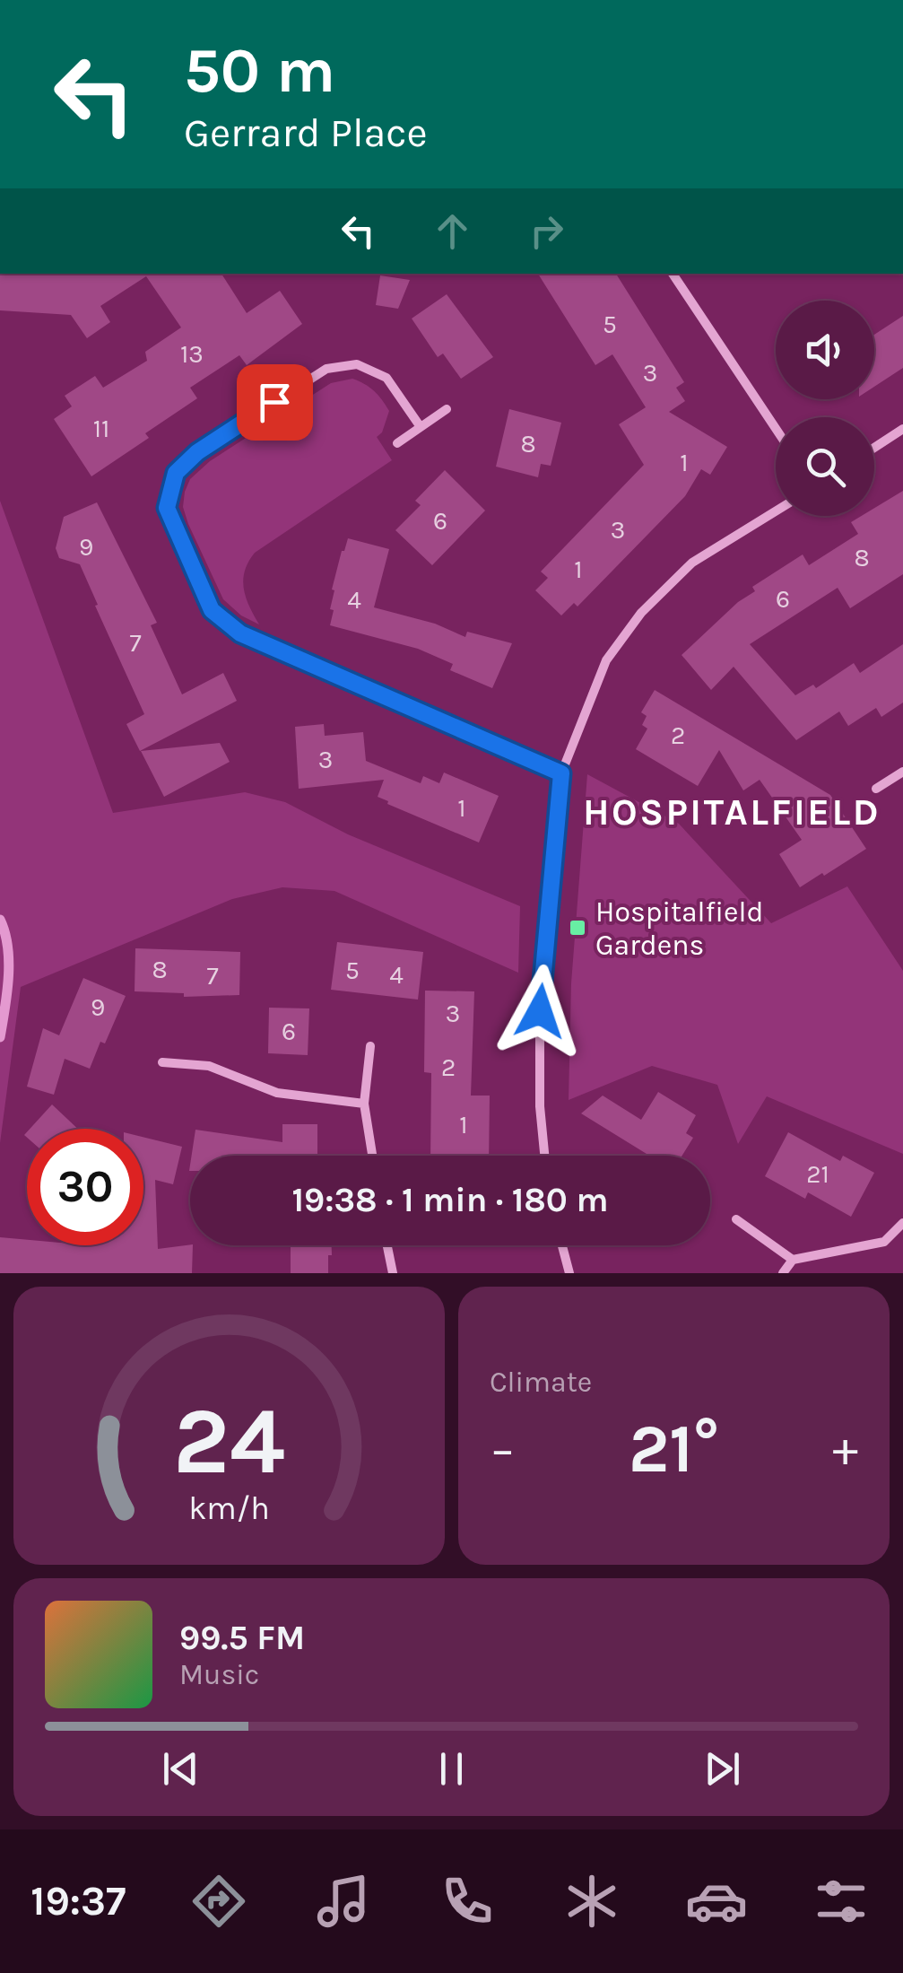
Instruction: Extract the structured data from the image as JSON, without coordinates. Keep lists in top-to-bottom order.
{
  "districts": ["HOSPITALFIELD"],
  "places": {
    "transit": ["Hospitalfield Gardens"]
  },
  "house_numbers": [
    "5",
    "13",
    "3",
    "11",
    "8",
    "1",
    "6",
    "3",
    "9",
    "8",
    "1",
    "6",
    "4",
    "7",
    "2",
    "3",
    "1",
    "8",
    "5",
    "4",
    "7",
    "9",
    "3",
    "6",
    "2",
    "1",
    "21"
  ],
  "page": {
    "turn": ["50 m", "Gerrard Place"],
    "limit": "30",
    "trip": "19:38 · 1 min · 180 m",
    "tile": "Climate",
    "heat": ["−", "21°", "+"],
    "song": ["99.5 FM", "Music"],
    "tabs": "19:37",
    "gauge": ["24", "km/h"]
  }
}
